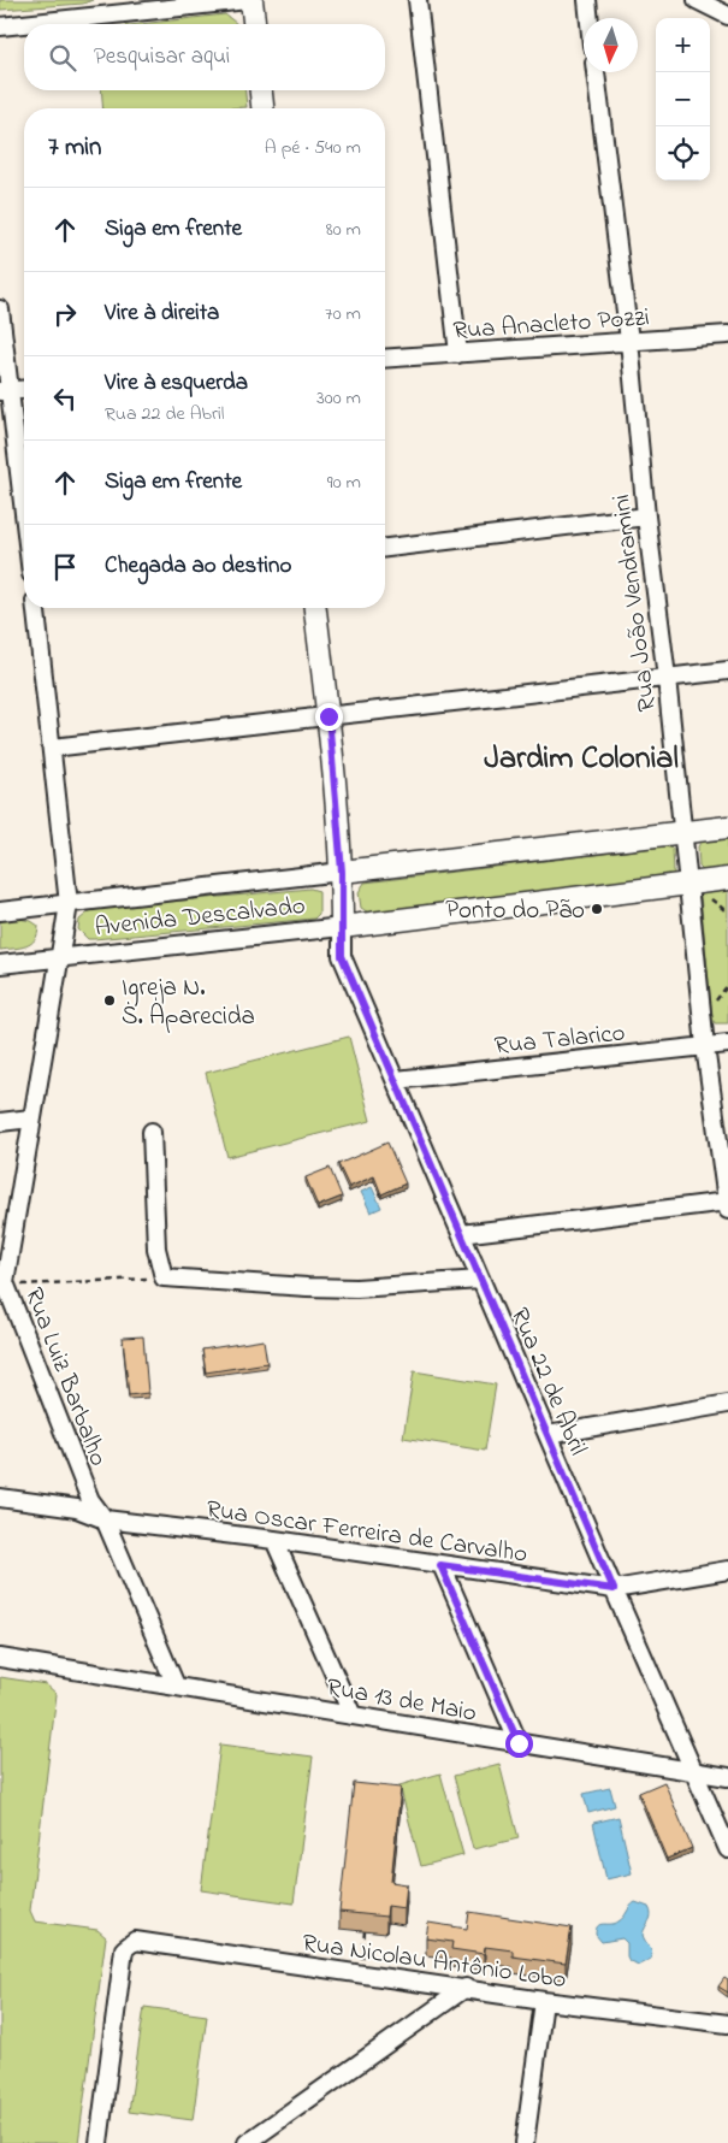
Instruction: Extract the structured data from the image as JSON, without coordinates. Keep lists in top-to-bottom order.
{
  "streets": {
    "street": [
      "Rua Anacleto Pozzi",
      "Rua João Vendramini",
      "Avenida Descalvado",
      "Rua Talarico",
      "Rua Luiz Barbalho",
      "Rua 22 de Abril",
      "Rua Oscar Ferreira de Carvalho",
      "Rua 13 de Maio",
      "Rua Nicolau Antônio Lobo"
    ]
  },
  "crossings": [
    ["Rua Anacleto Pozzi", "Rua João Vendramini"],
    ["Rua João Vendramini", "Avenida Descalvado"],
    ["Rua João Vendramini", "Rua Talarico"],
    ["Avenida Descalvado", "Rua Luiz Barbalho"],
    ["Avenida Descalvado", "Rua 22 de Abril"],
    ["Rua Talarico", "Rua 22 de Abril"],
    ["Rua Luiz Barbalho", "Rua Oscar Ferreira de Carvalho"],
    ["Rua Luiz Barbalho", "Rua 13 de Maio"],
    ["Rua 22 de Abril", "Rua Oscar Ferreira de Carvalho"],
    ["Rua 22 de Abril", "Rua 13 de Maio"]
  ],
  "districts": ["Jardim Colonial"],
  "places": ["Ponto do Pão", "Igreja N. S. Aparecida"],
  "north": "bottom",
  "page": {
    "map_buttons": ["+", "−"],
    "search": "Pesquisar aqui",
    "heading": ["7 min", "A pé · 540 m"],
    "list": [
      ["Siga em frente", "80 m"],
      ["Vire à direita", "70 m"],
      ["Vire à esquerda", "Rua 22 de Abril", "300 m"],
      ["Siga em frente", "90 m"],
      "Chegada ao destino"
    ]
  }
}
